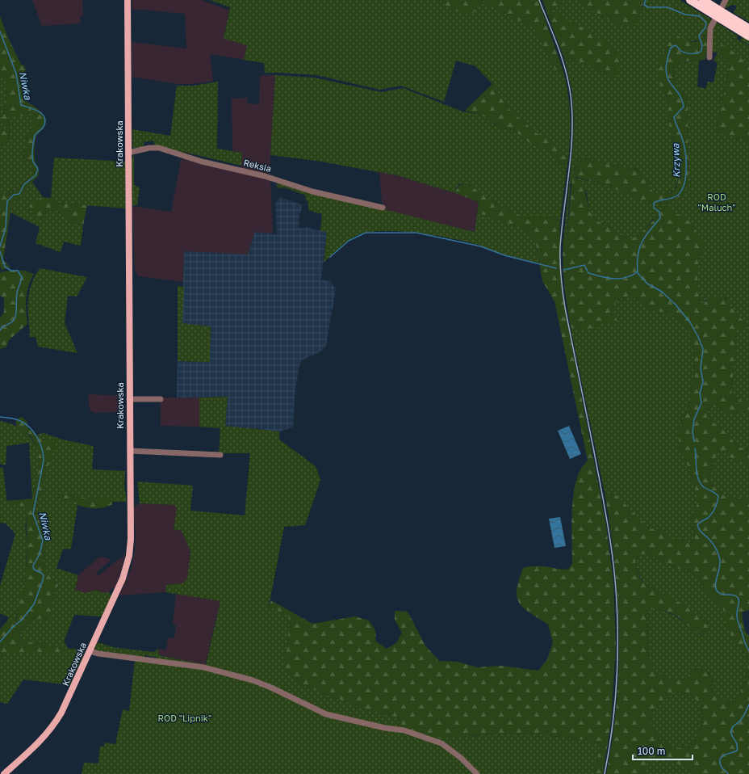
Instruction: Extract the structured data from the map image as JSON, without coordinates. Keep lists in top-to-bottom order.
{
  "streets": {
    "main road": ["Krakowska"],
    "street": ["Reksia"]
  },
  "crossings": [
    ["Krakowska", "Reksia"]
  ],
  "water": ["Niwka", "Krzywa"],
  "parks": ["ROD \"Maluch\"", "ROD \"Lipnik\""],
  "scale_bar": "100 m"
}
